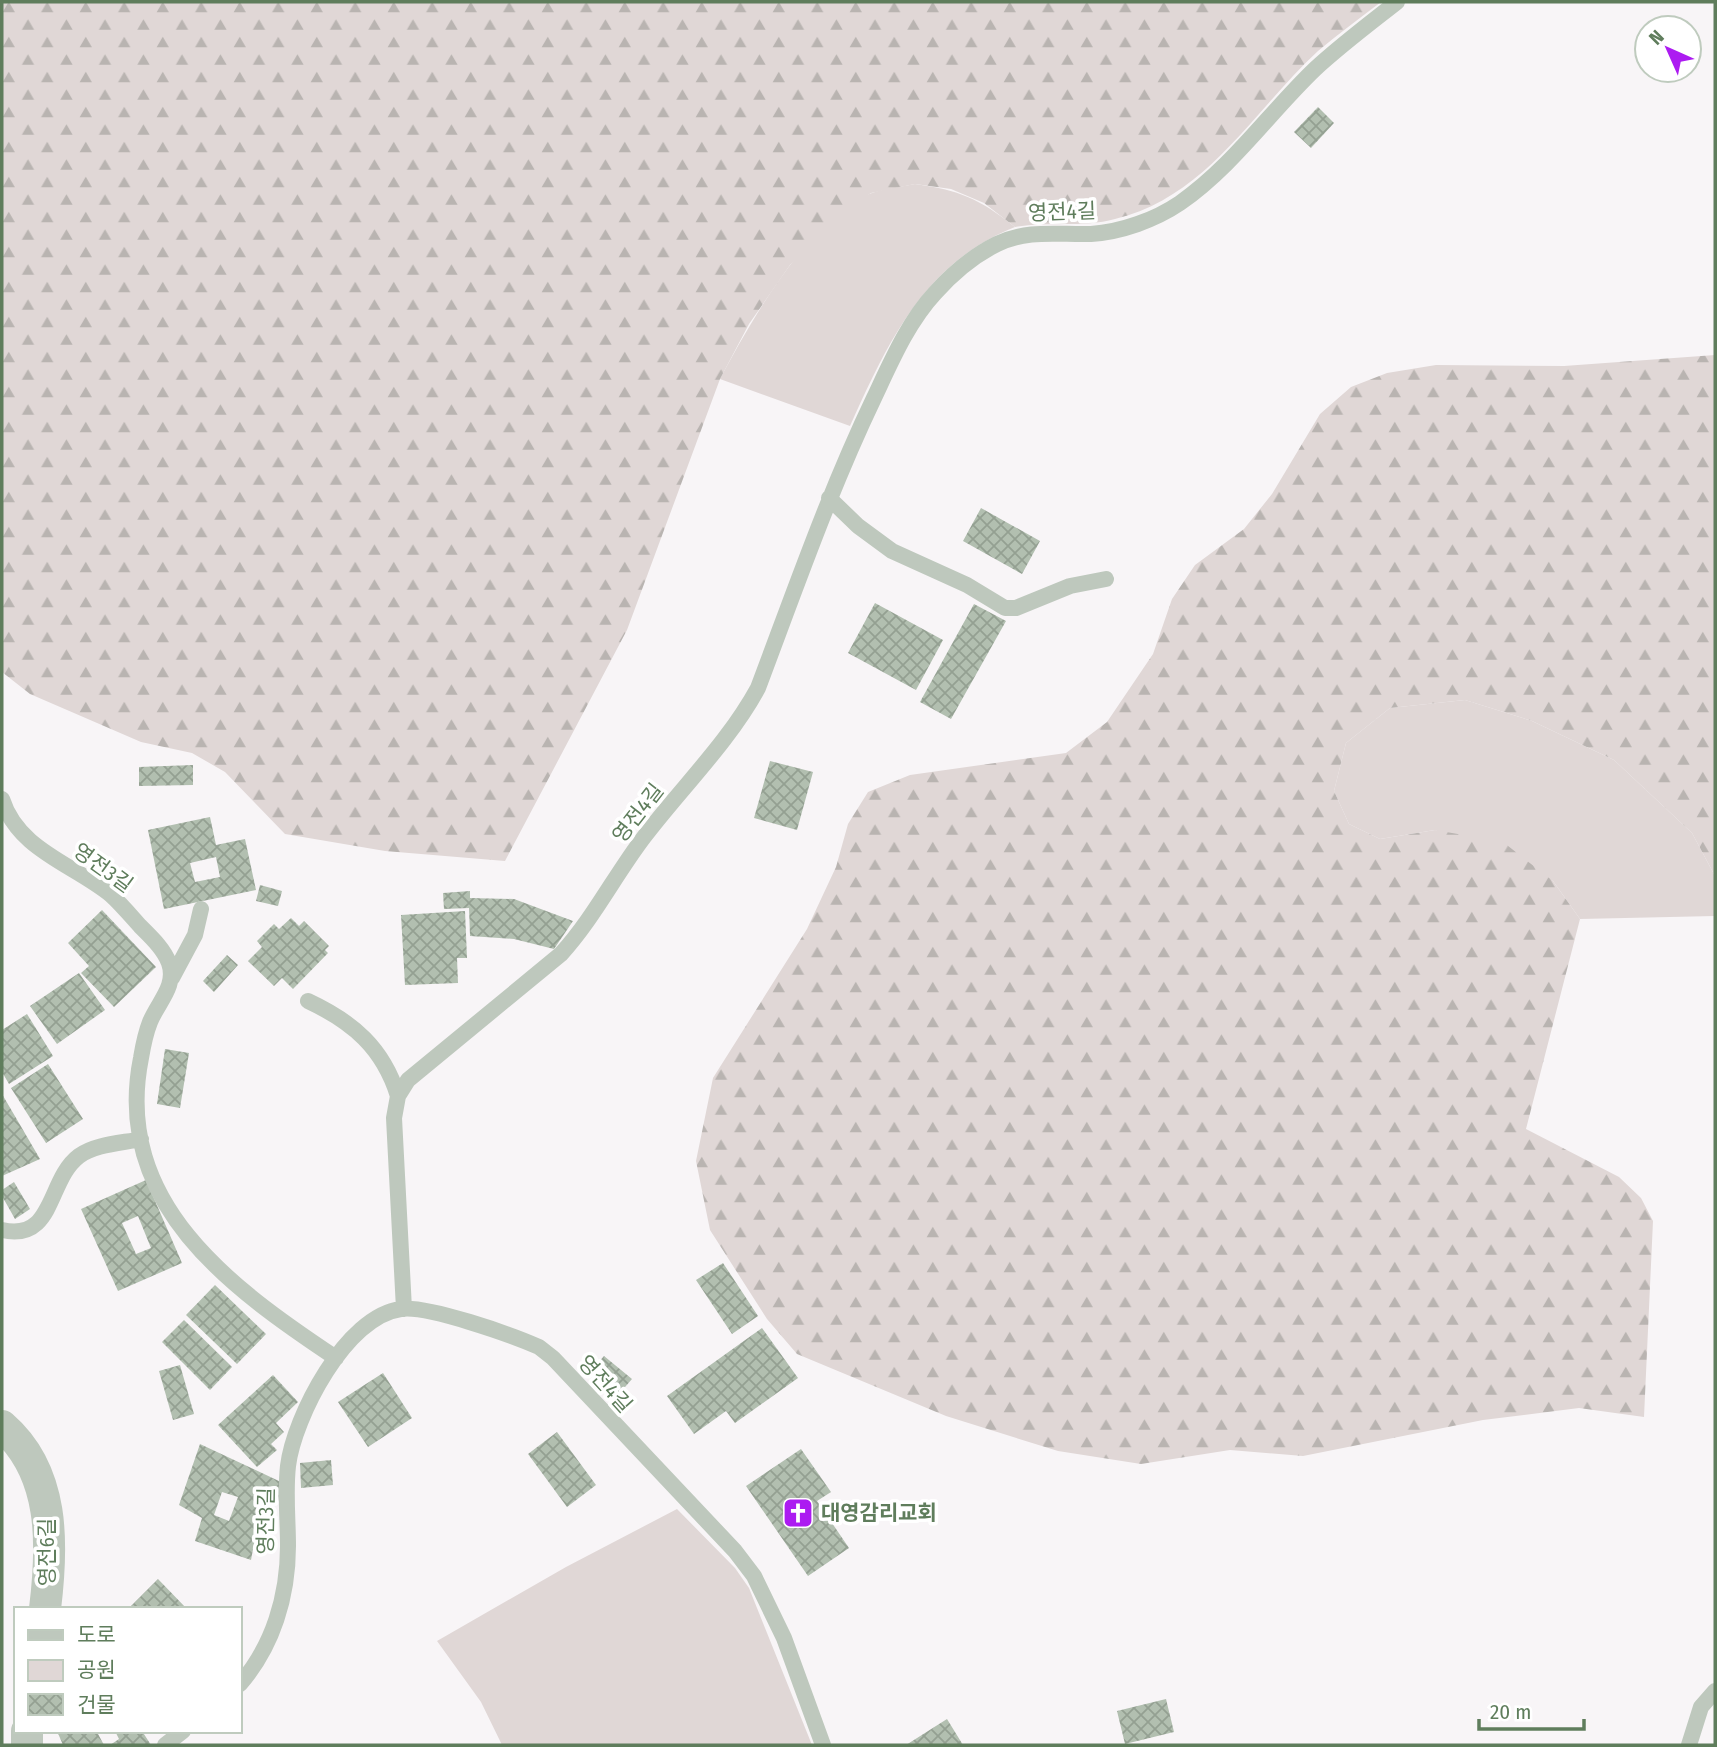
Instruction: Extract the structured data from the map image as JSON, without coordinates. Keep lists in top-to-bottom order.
{
  "streets": {
    "street": ["영전6길"],
    "lane": ["영전4길", "영전3길"]
  },
  "crossings": [
    ["영전4길", "영전3길"]
  ],
  "places": {
    "church": ["대영감리교회"]
  },
  "legend": ["도로", "공원", "건물"],
  "scale_bar": "20 m",
  "north": "top left"
}
